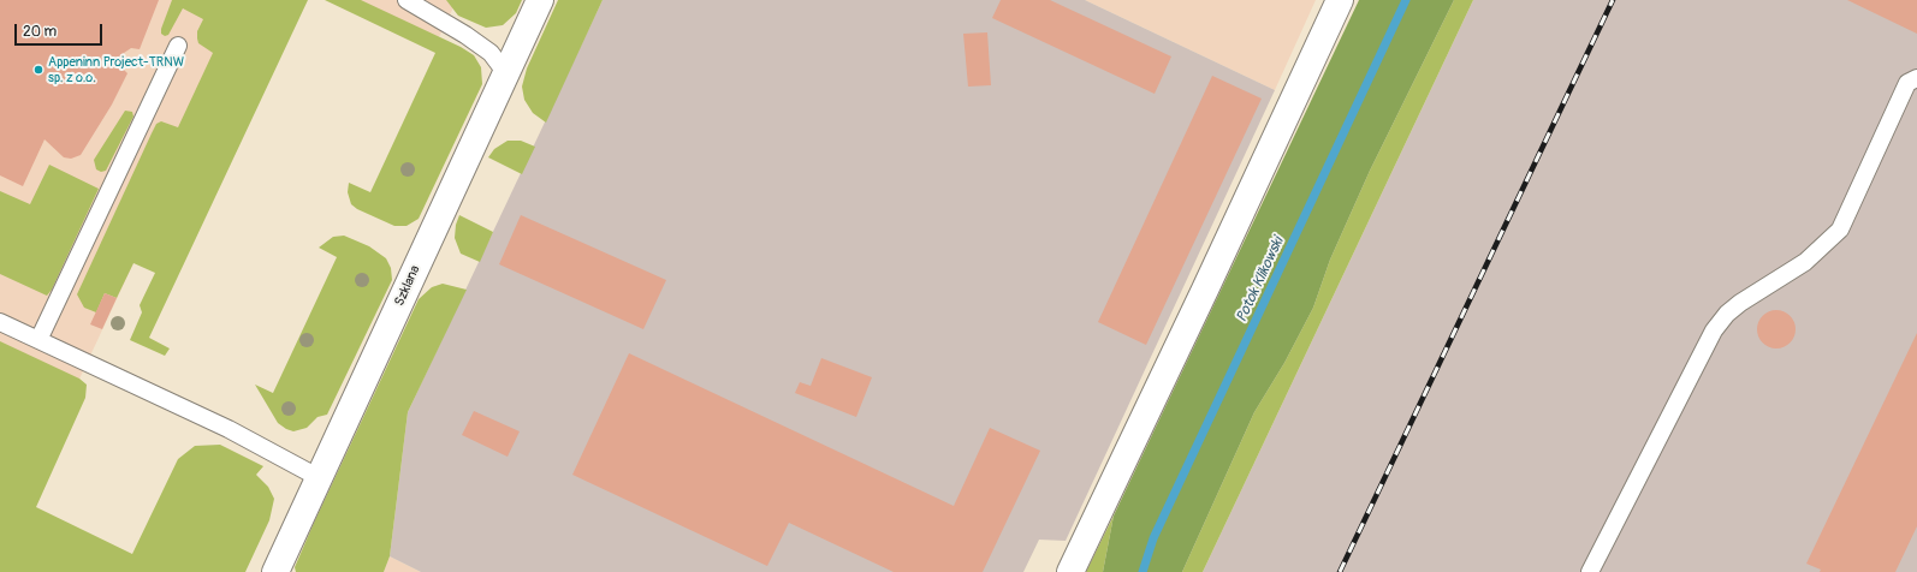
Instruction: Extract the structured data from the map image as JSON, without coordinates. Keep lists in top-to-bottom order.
{
  "streets": {
    "street": ["Szklana"]
  },
  "water": ["Potok Klikowski"],
  "places": ["Appeninn Project-TRNW sp. z o.o."],
  "scale_bar": "20 m"
}
